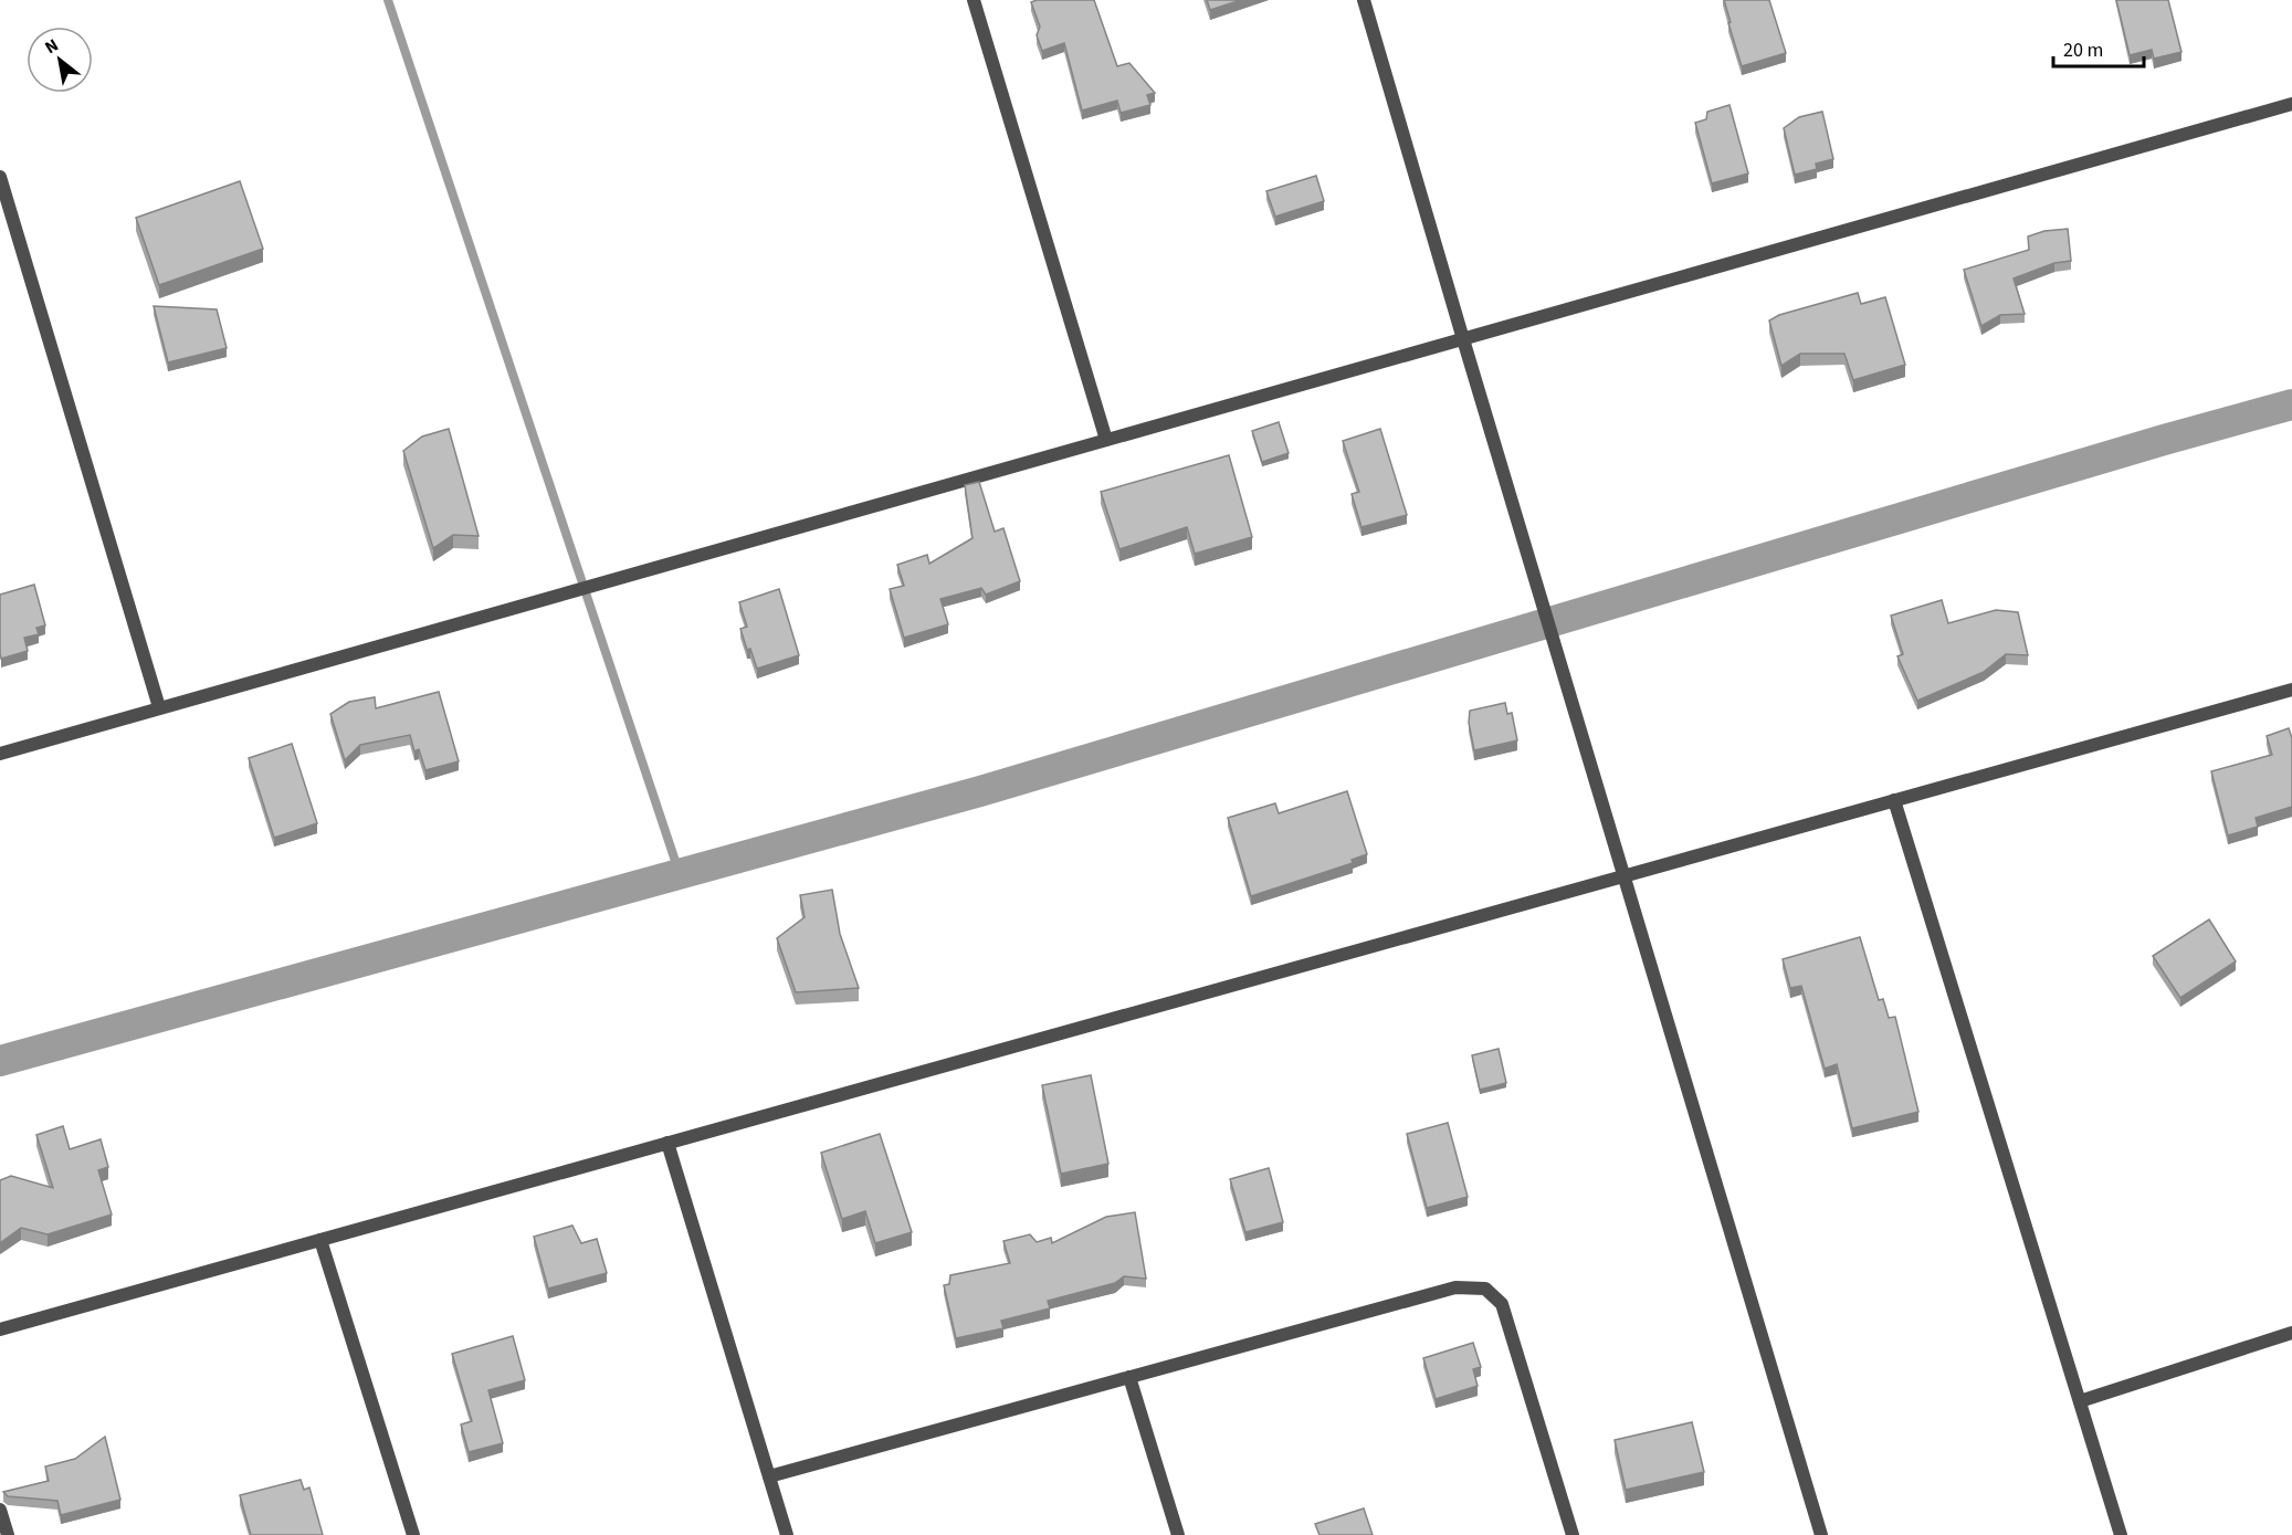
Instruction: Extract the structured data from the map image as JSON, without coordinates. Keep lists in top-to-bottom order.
{
  "scale_bar": "20 m",
  "north": "top left"
}
